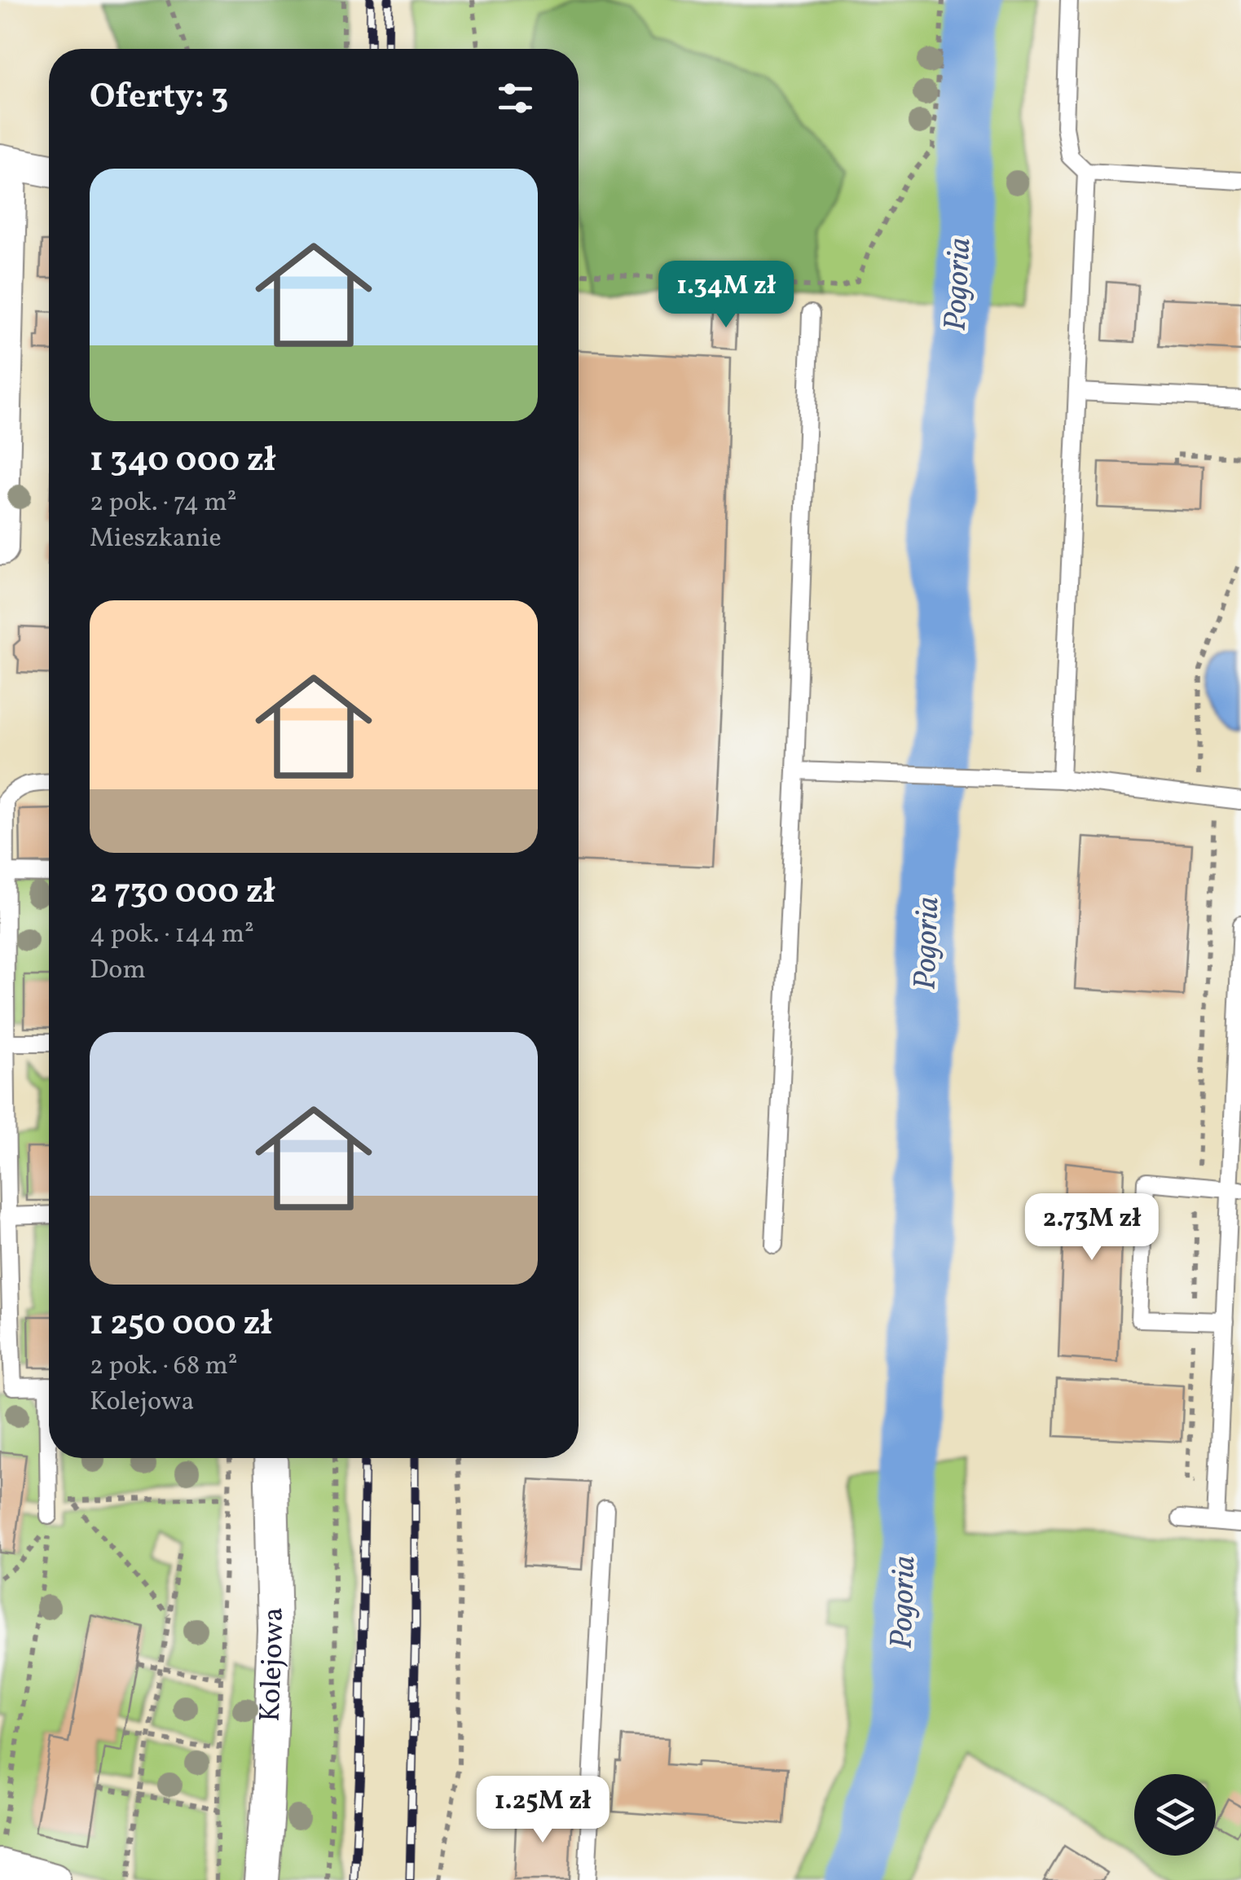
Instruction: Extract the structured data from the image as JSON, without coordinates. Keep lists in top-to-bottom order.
{
  "streets": {
    "street": ["Kolejowa"]
  },
  "water": ["Pogoria"],
  "page": {
    "heading": "Oferty: 3",
    "list": [
      {
        "name": "1 340 000 zł",
        "note": "2 pok. · 74 m² · Mieszkanie"
      },
      {
        "name": "2 730 000 zł",
        "note": "4 pok. · 144 m² · Dom"
      },
      {
        "name": "1 250 000 zł",
        "note": "2 pok. · 68 m² · Kolejowa"
      }
    ],
    "price": ["1.34M zł", "2.73M zł", "1.25M zł"]
  }
}
